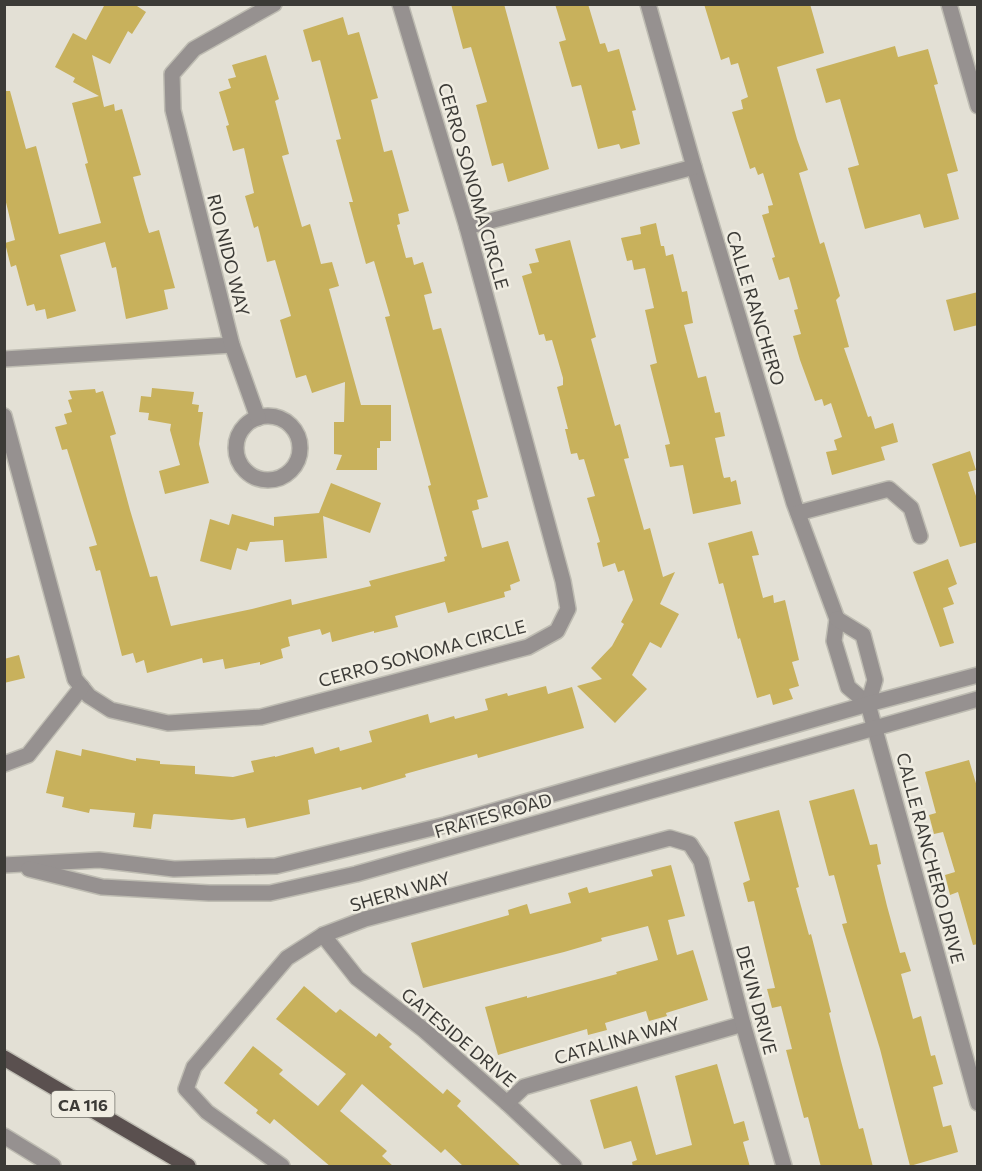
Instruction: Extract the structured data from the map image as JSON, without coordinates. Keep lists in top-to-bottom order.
{
  "streets": {
    "main road": ["CA 116"],
    "street": [
      "CERRO SONOMA CIRCLE",
      "RIO NIDO WAY",
      "CALLE RANCHERO",
      "FRATES ROAD",
      "CALLE RANCHERO DRIVE",
      "SHERN WAY",
      "DEVIN DRIVE",
      "GATESIDE DRIVE",
      "CATALINA WAY"
    ]
  },
  "crossings": [
    ["CALLE RANCHERO", "FRATES ROAD"],
    ["CALLE RANCHERO", "CALLE RANCHERO DRIVE"],
    ["FRATES ROAD", "CALLE RANCHERO DRIVE"],
    ["SHERN WAY", "DEVIN DRIVE"],
    ["SHERN WAY", "GATESIDE DRIVE"],
    ["DEVIN DRIVE", "CATALINA WAY"],
    ["GATESIDE DRIVE", "CATALINA WAY"]
  ]
}
